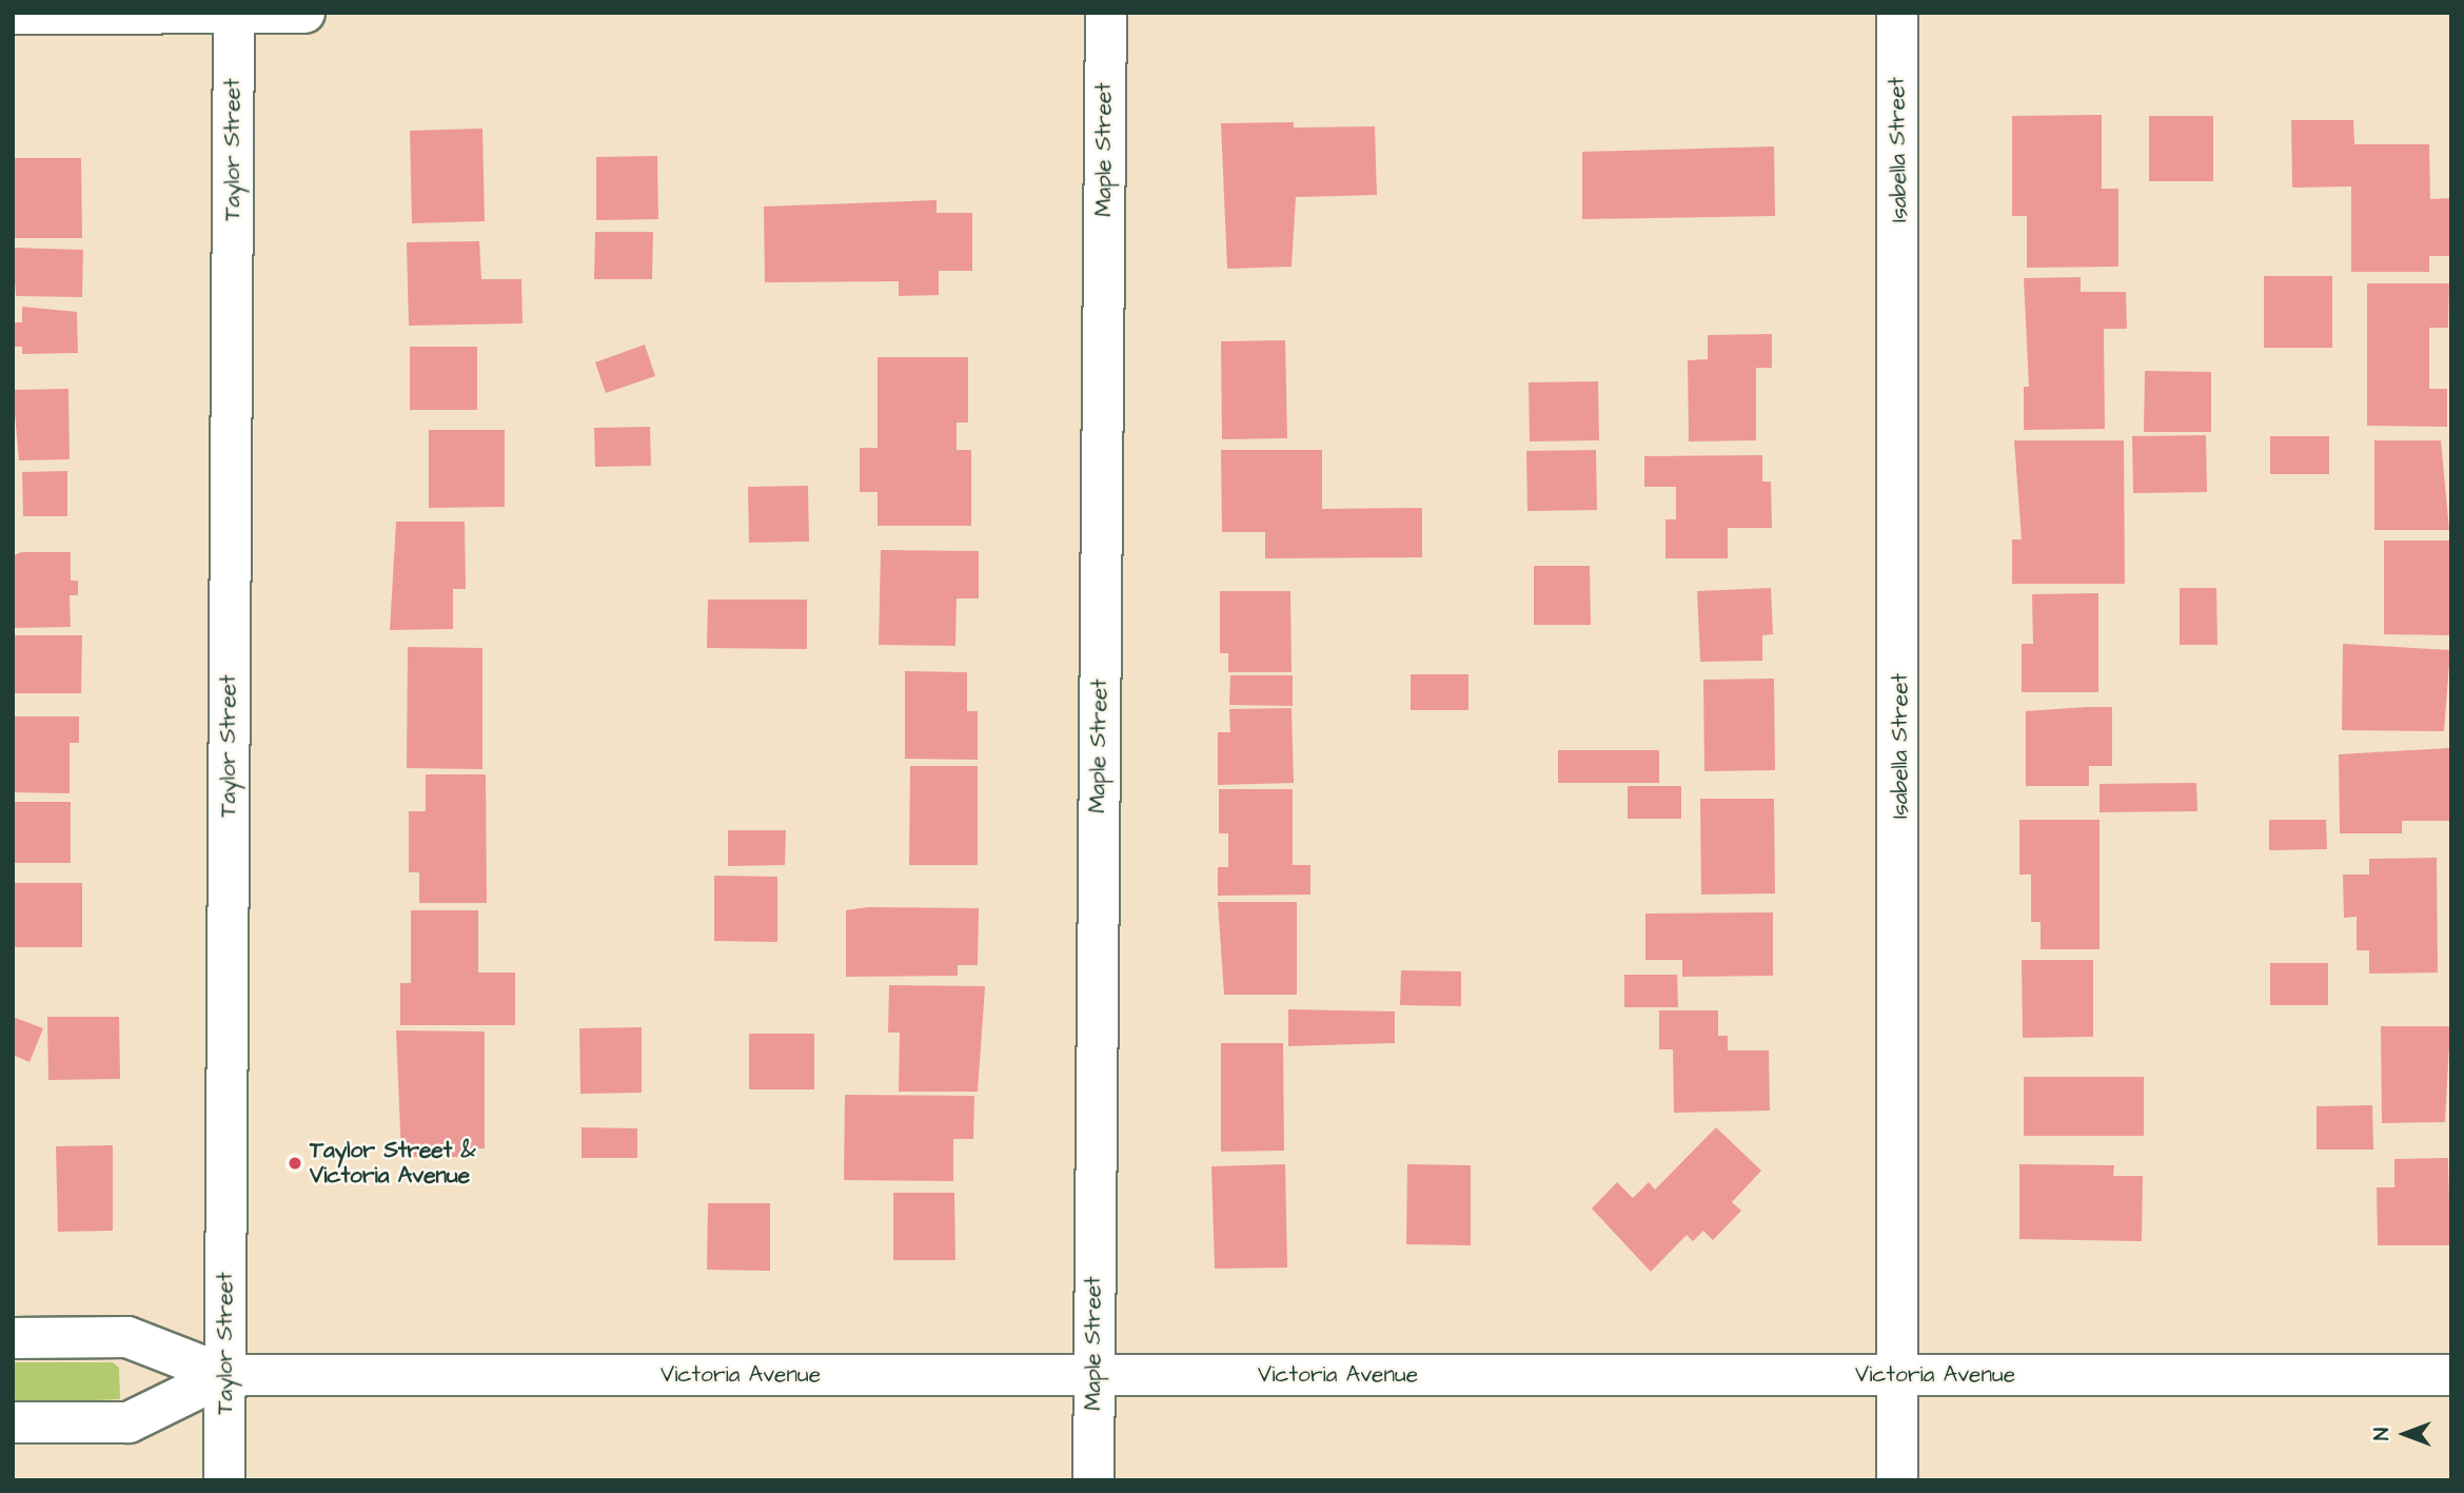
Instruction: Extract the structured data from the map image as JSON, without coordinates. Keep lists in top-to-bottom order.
{
  "streets": {
    "street": [
      "Taylor Street",
      "Maple Street",
      "Isabella Street",
      "Victoria Avenue"
    ]
  },
  "crossings": [
    ["Taylor Street", "Victoria Avenue"],
    ["Maple Street", "Victoria Avenue"],
    ["Isabella Street", "Victoria Avenue"]
  ],
  "places": ["Taylor Street & Victoria Avenue"],
  "north": "left"
}
